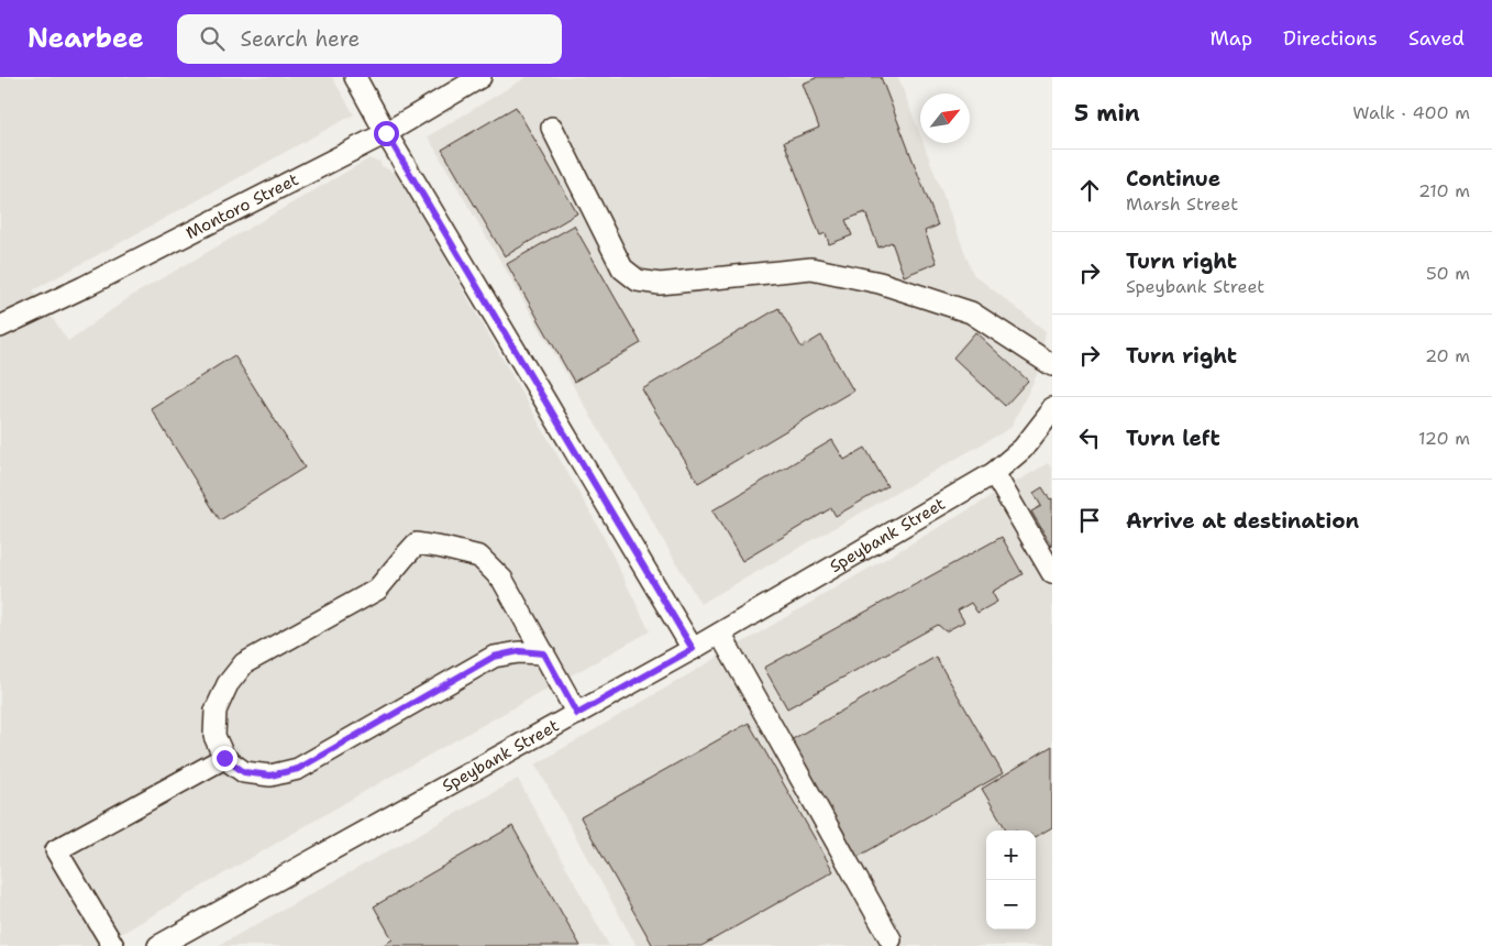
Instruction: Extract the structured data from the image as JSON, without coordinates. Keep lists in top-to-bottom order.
{
  "streets": {
    "street": ["Montoro Street", "Speybank Street"]
  },
  "north": "top right",
  "page": {
    "header": "Nearbee",
    "search": "Search here",
    "nav": ["Map", "Directions", "Saved"],
    "heading": ["5 min", "Walk · 400 m"],
    "list": [
      ["Continue", "Marsh Street", "210 m"],
      ["Turn right", "Speybank Street", "50 m"],
      ["Turn right", "20 m"],
      ["Turn left", "120 m"],
      "Arrive at destination"
    ],
    "map_buttons": ["+", "−"]
  }
}
